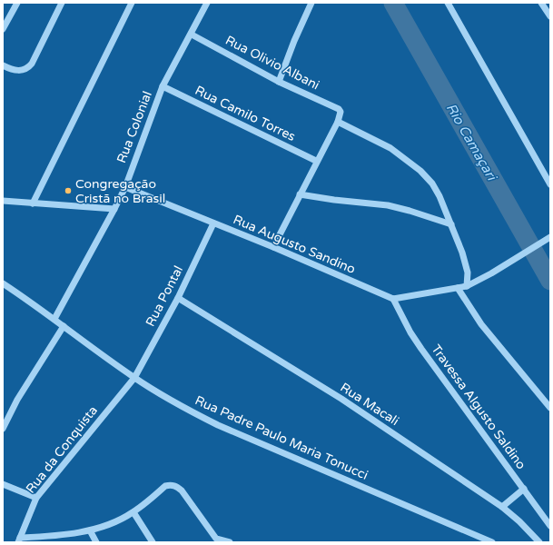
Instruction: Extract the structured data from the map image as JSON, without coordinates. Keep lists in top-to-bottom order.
{
  "streets": {
    "street": [
      "Rua Olivio Albani",
      "Rua Camilo Torres",
      "Rua Colonial",
      "Rua Augusto Sandino",
      "Rua Pontal",
      "Rua Macali",
      "Travessa Algusto Saldino",
      "Rua Padre Paulo Maria Tonucci",
      "Rua da Conquista"
    ]
  },
  "crossings": [
    ["Rua Olivio Albani", "Rua Colonial"],
    ["Rua Camilo Torres", "Rua Colonial"],
    ["Rua Colonial", "Rua Augusto Sandino"],
    ["Rua Colonial", "Rua Padre Paulo Maria Tonucci"],
    ["Rua Augusto Sandino", "Rua Pontal"],
    ["Rua Augusto Sandino", "Travessa Algusto Saldino"],
    ["Rua Pontal", "Rua Macali"],
    ["Rua Pontal", "Rua Padre Paulo Maria Tonucci"],
    ["Rua Pontal", "Rua da Conquista"],
    ["Rua Padre Paulo Maria Tonucci", "Rua da Conquista"]
  ],
  "water": ["Rio Camaçari"],
  "places": ["Congregação Cristã no Brasil"]
}
